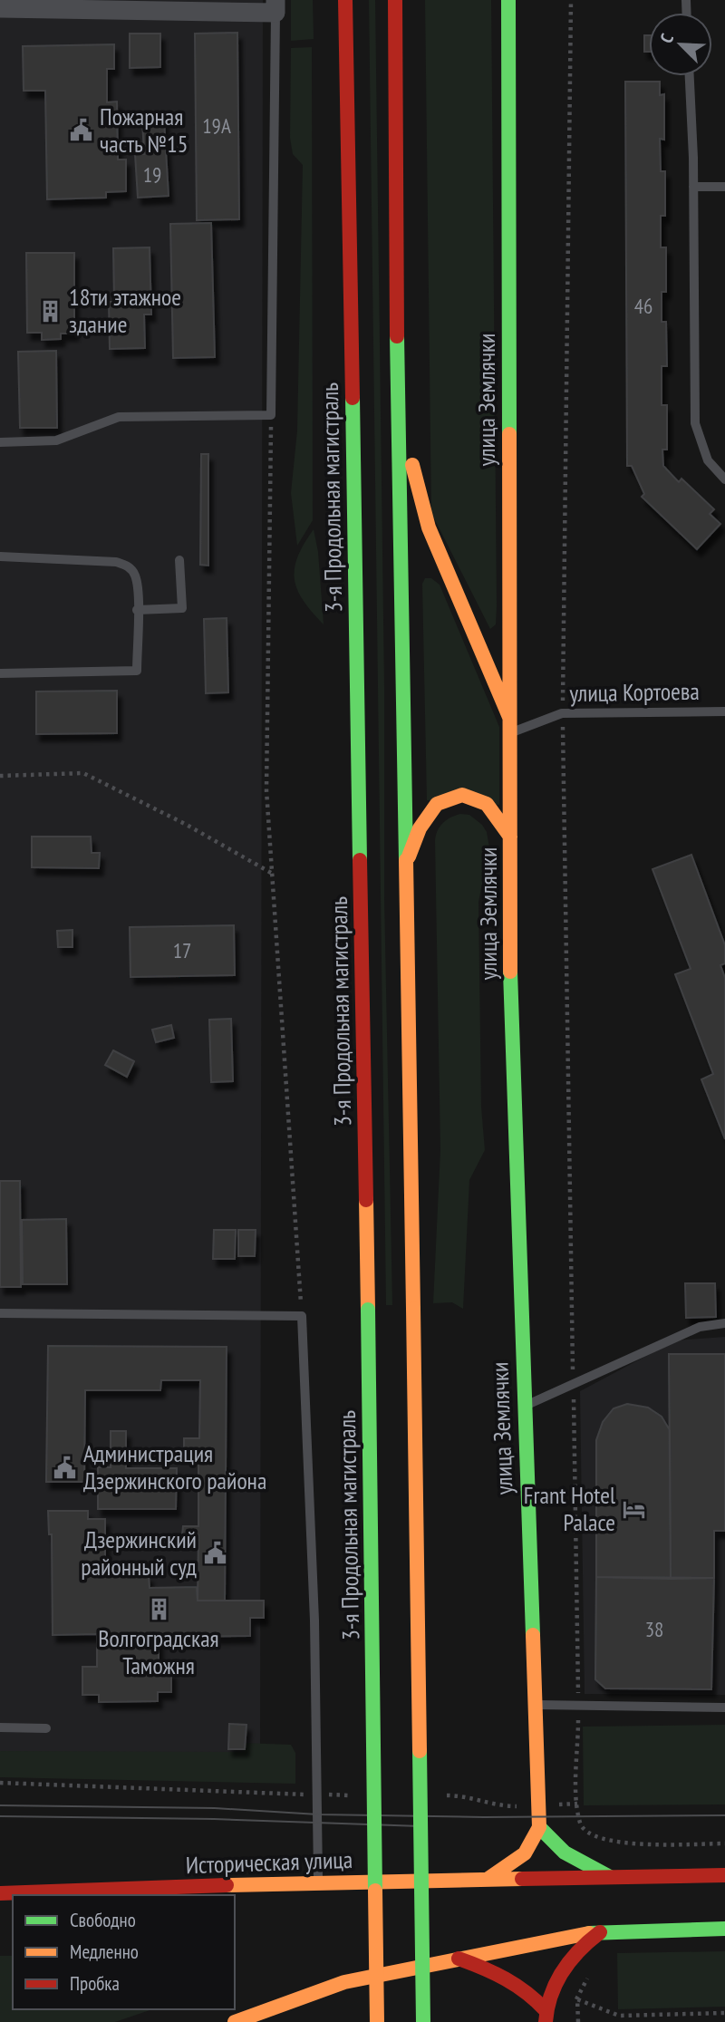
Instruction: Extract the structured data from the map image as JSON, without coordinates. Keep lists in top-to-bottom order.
{
  "streets": {
    "main road": ["улица Землячки", "3-я Продольная магистраль", "Историческая улица"],
    "lane": ["улица Кортоева"]
  },
  "crossings": [
    ["улица Землячки", "улица Кортоева"]
  ],
  "places": {
    "public building": ["Пожарная часть №15", "Администрация Дзержинского района", "Дзержинский районный суд"],
    "building": ["18ти этажное здание", "Волгоградская Таможня"],
    "hotel": ["Frant Hotel Palace"]
  },
  "house_numbers": [
    "19А",
    "19",
    "46",
    "17",
    "38"
  ],
  "legend": ["Свободно", "Медленно", "Пробка"],
  "north": "top left"
}
